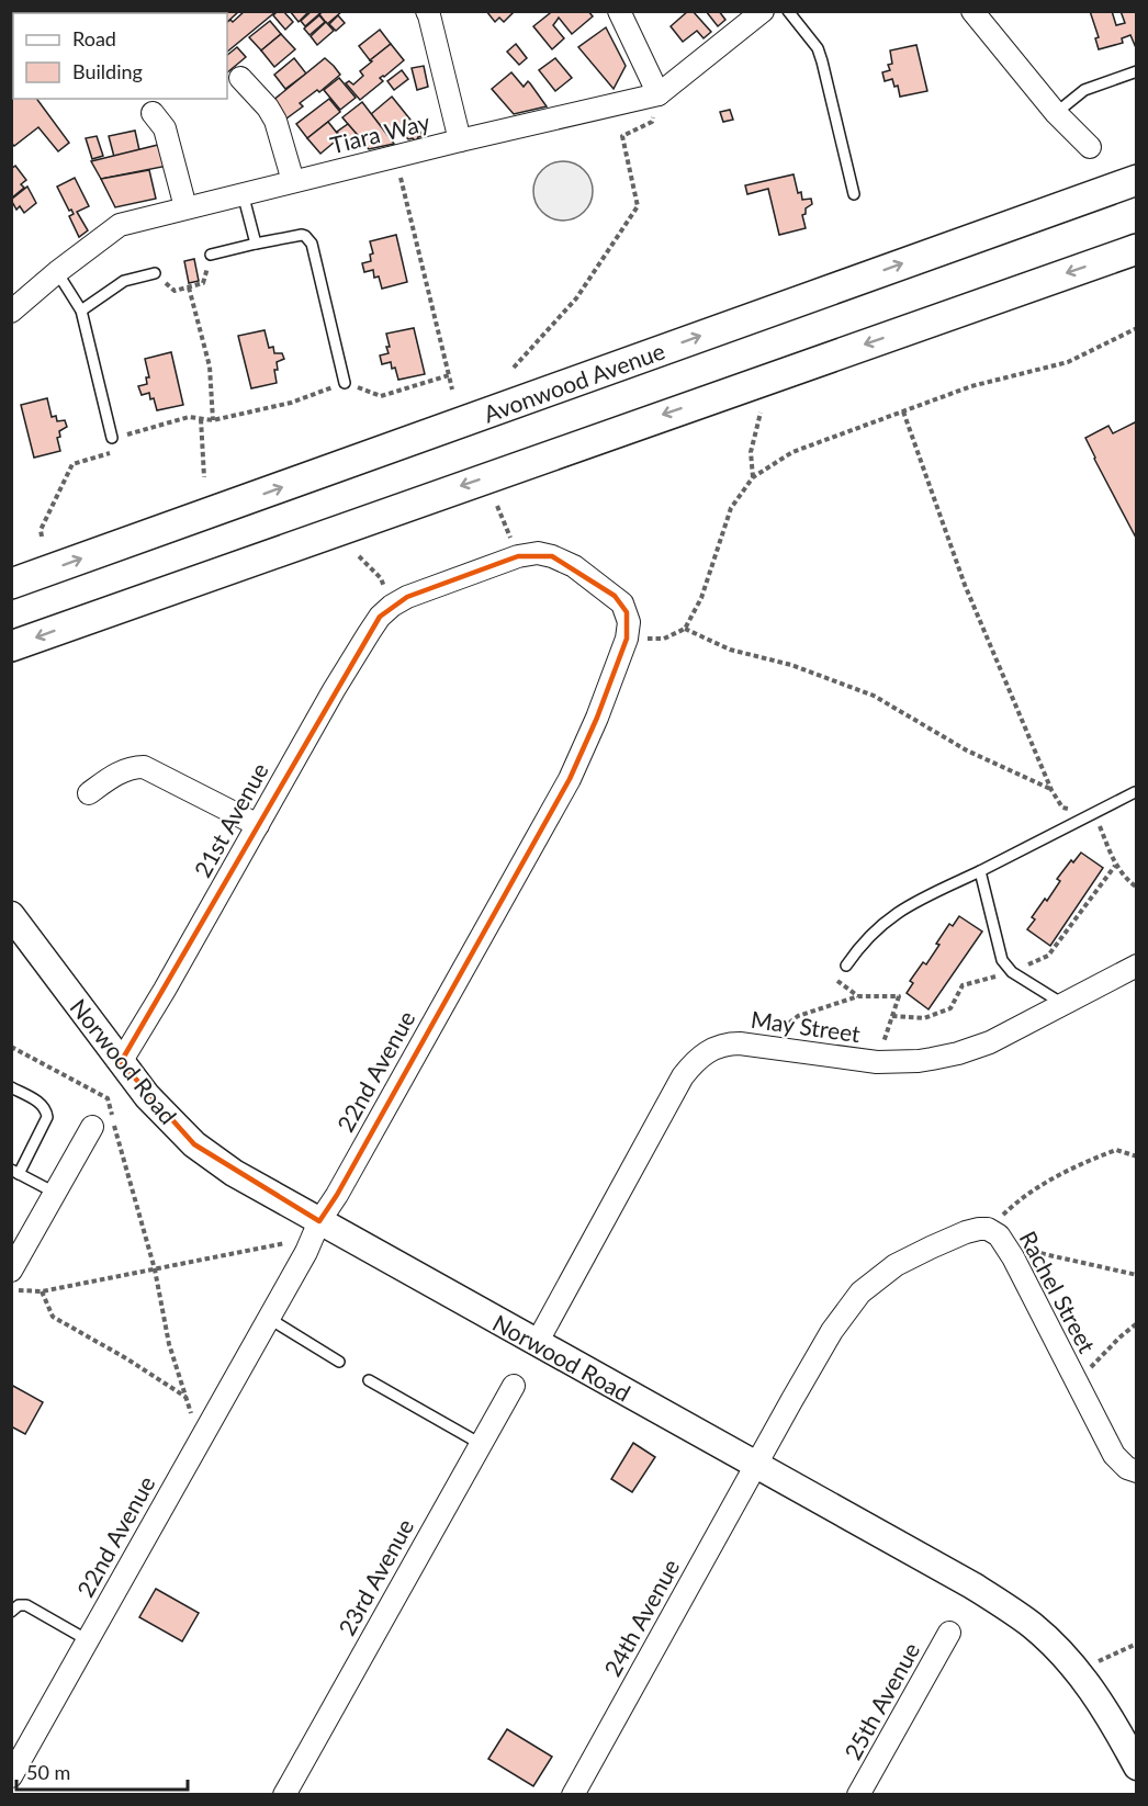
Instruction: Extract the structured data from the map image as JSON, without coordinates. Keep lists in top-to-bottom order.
{
  "streets": {
    "main road": ["Avonwood Avenue"],
    "street": [
      "Tiara Way",
      "21st Avenue",
      "May Street",
      "Norwood Road",
      "22nd Avenue",
      "Rachel Street",
      "23rd Avenue",
      "24th Avenue",
      "25th Avenue"
    ]
  },
  "crossings": [
    ["21st Avenue", "Norwood Road"],
    ["21st Avenue", "22nd Avenue"],
    ["May Street", "Norwood Road"],
    ["Norwood Road", "22nd Avenue"],
    ["Norwood Road", "Rachel Street"],
    ["Norwood Road", "24th Avenue"],
    ["Rachel Street", "24th Avenue"]
  ],
  "legend": ["Road", "Building"],
  "scale_bar": "50 m"
}
